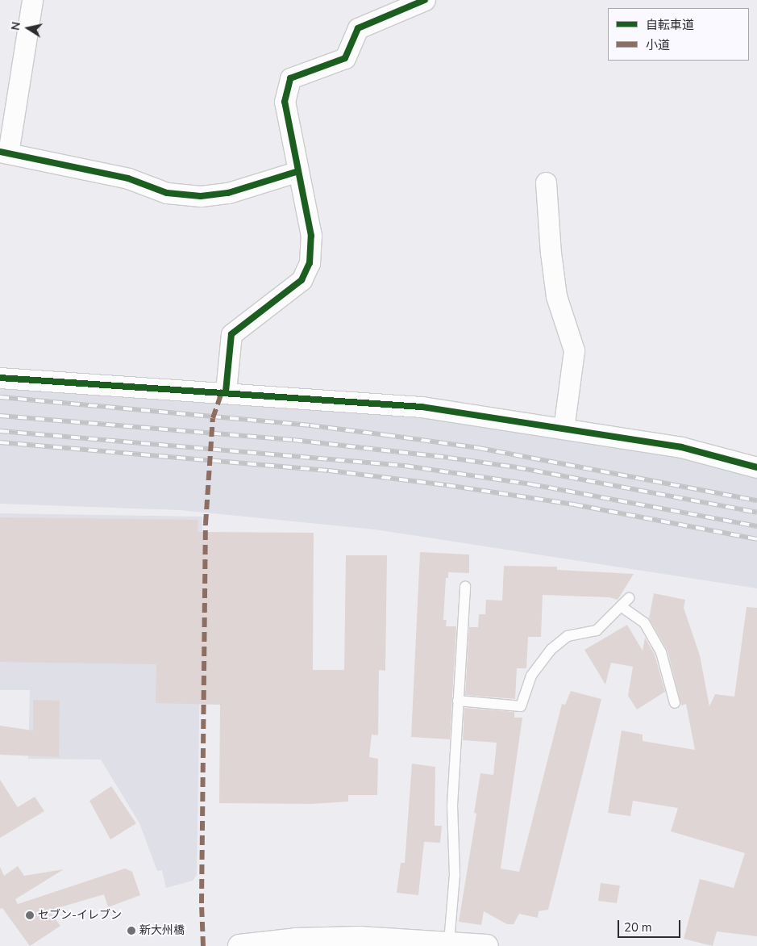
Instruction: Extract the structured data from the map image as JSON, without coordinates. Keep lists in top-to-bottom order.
{
  "places": ["セブン-イレブン", "新大州橋"],
  "legend": ["自転車道", "小道"],
  "scale_bar": "20 m",
  "north": "left"
}
